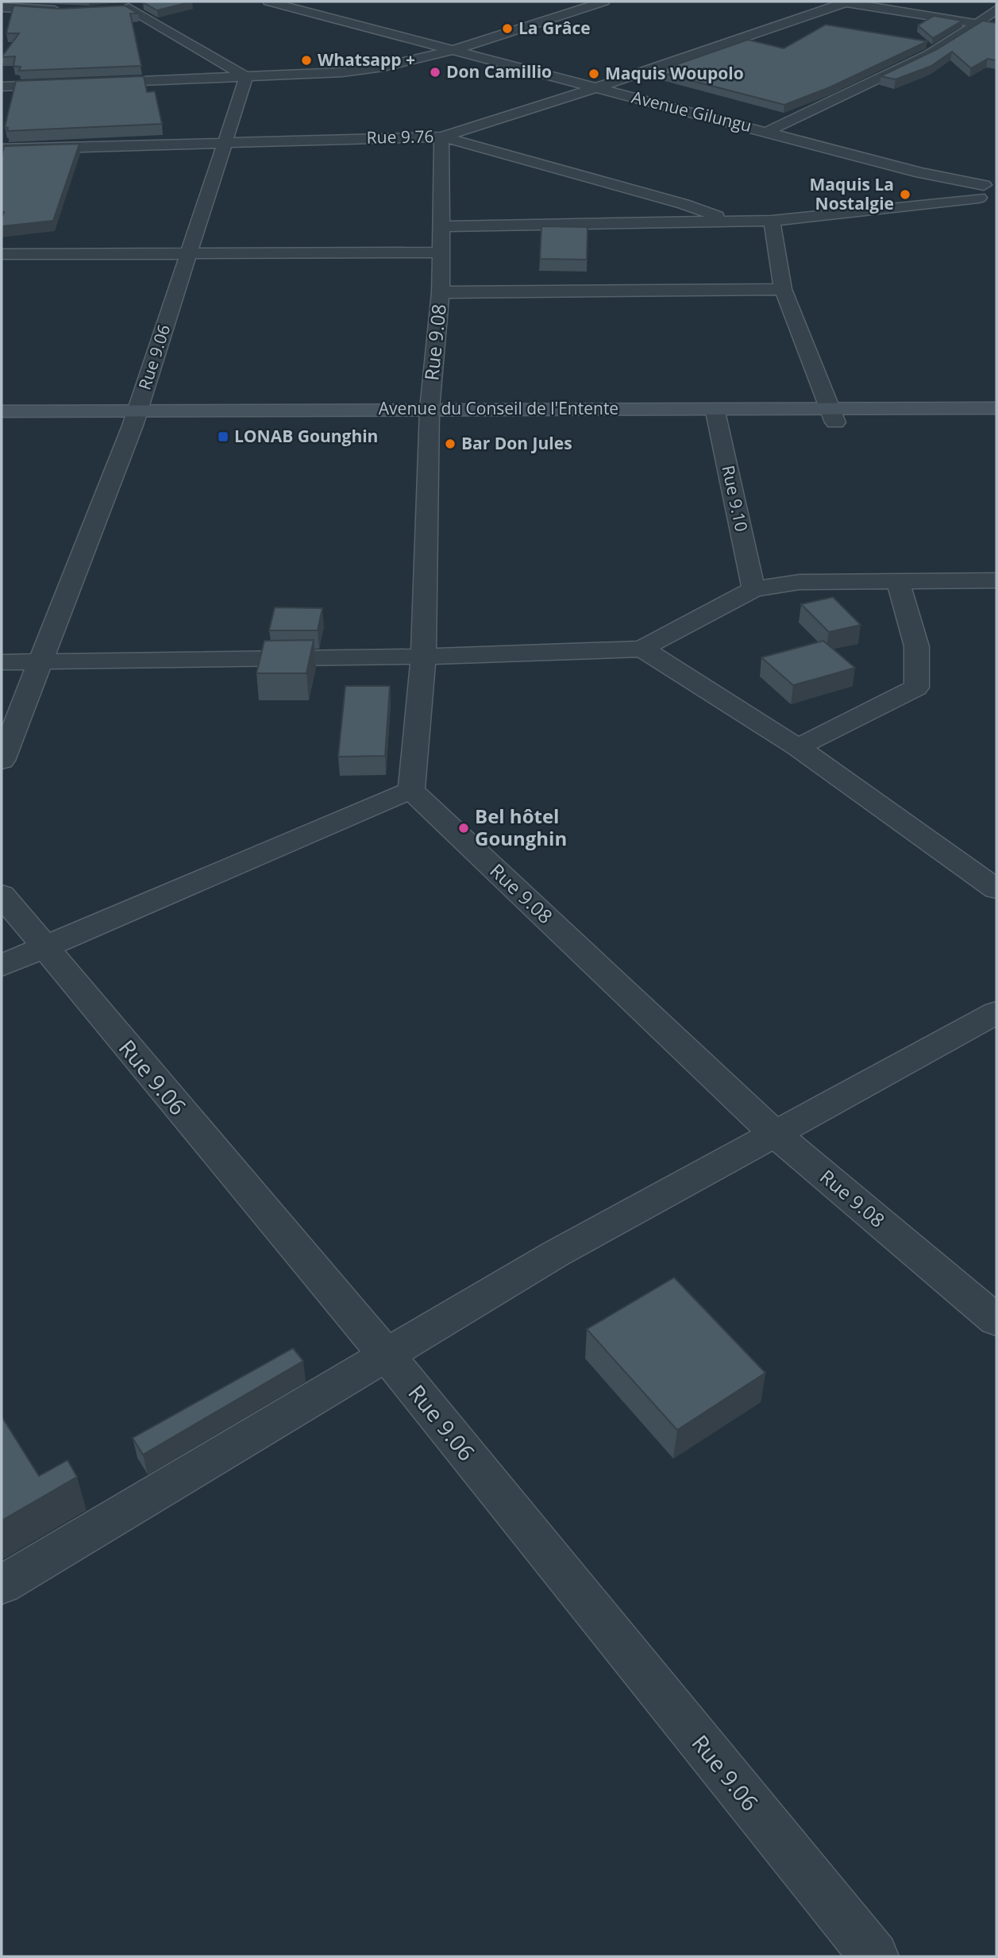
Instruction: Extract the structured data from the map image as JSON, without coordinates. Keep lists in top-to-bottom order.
{
  "streets": {
    "street": [
      "Avenue Gilungu",
      "Rue 9.76",
      "Rue 9.08",
      "Rue 9.06",
      "Avenue du Conseil de l'Entente",
      "Rue 9.10"
    ]
  },
  "crossings": [
    ["Avenue Gilungu", "Rue 9.76"],
    ["Rue 9.76", "Rue 9.08"],
    ["Rue 9.76", "Rue 9.06"],
    ["Rue 9.08", "Avenue du Conseil de l'Entente"],
    ["Rue 9.06", "Avenue du Conseil de l'Entente"],
    ["Avenue du Conseil de l'Entente", "Rue 9.10"]
  ],
  "places": {
    "other": [
      "La Grâce",
      "Whatsapp +",
      "Don Camillio",
      "Maquis Woupolo",
      "Maquis La Nostalgie",
      "Bar Don Jules",
      "Bel hôtel Gounghin"
    ],
    "transit": ["LONAB Gounghin"]
  }
}
